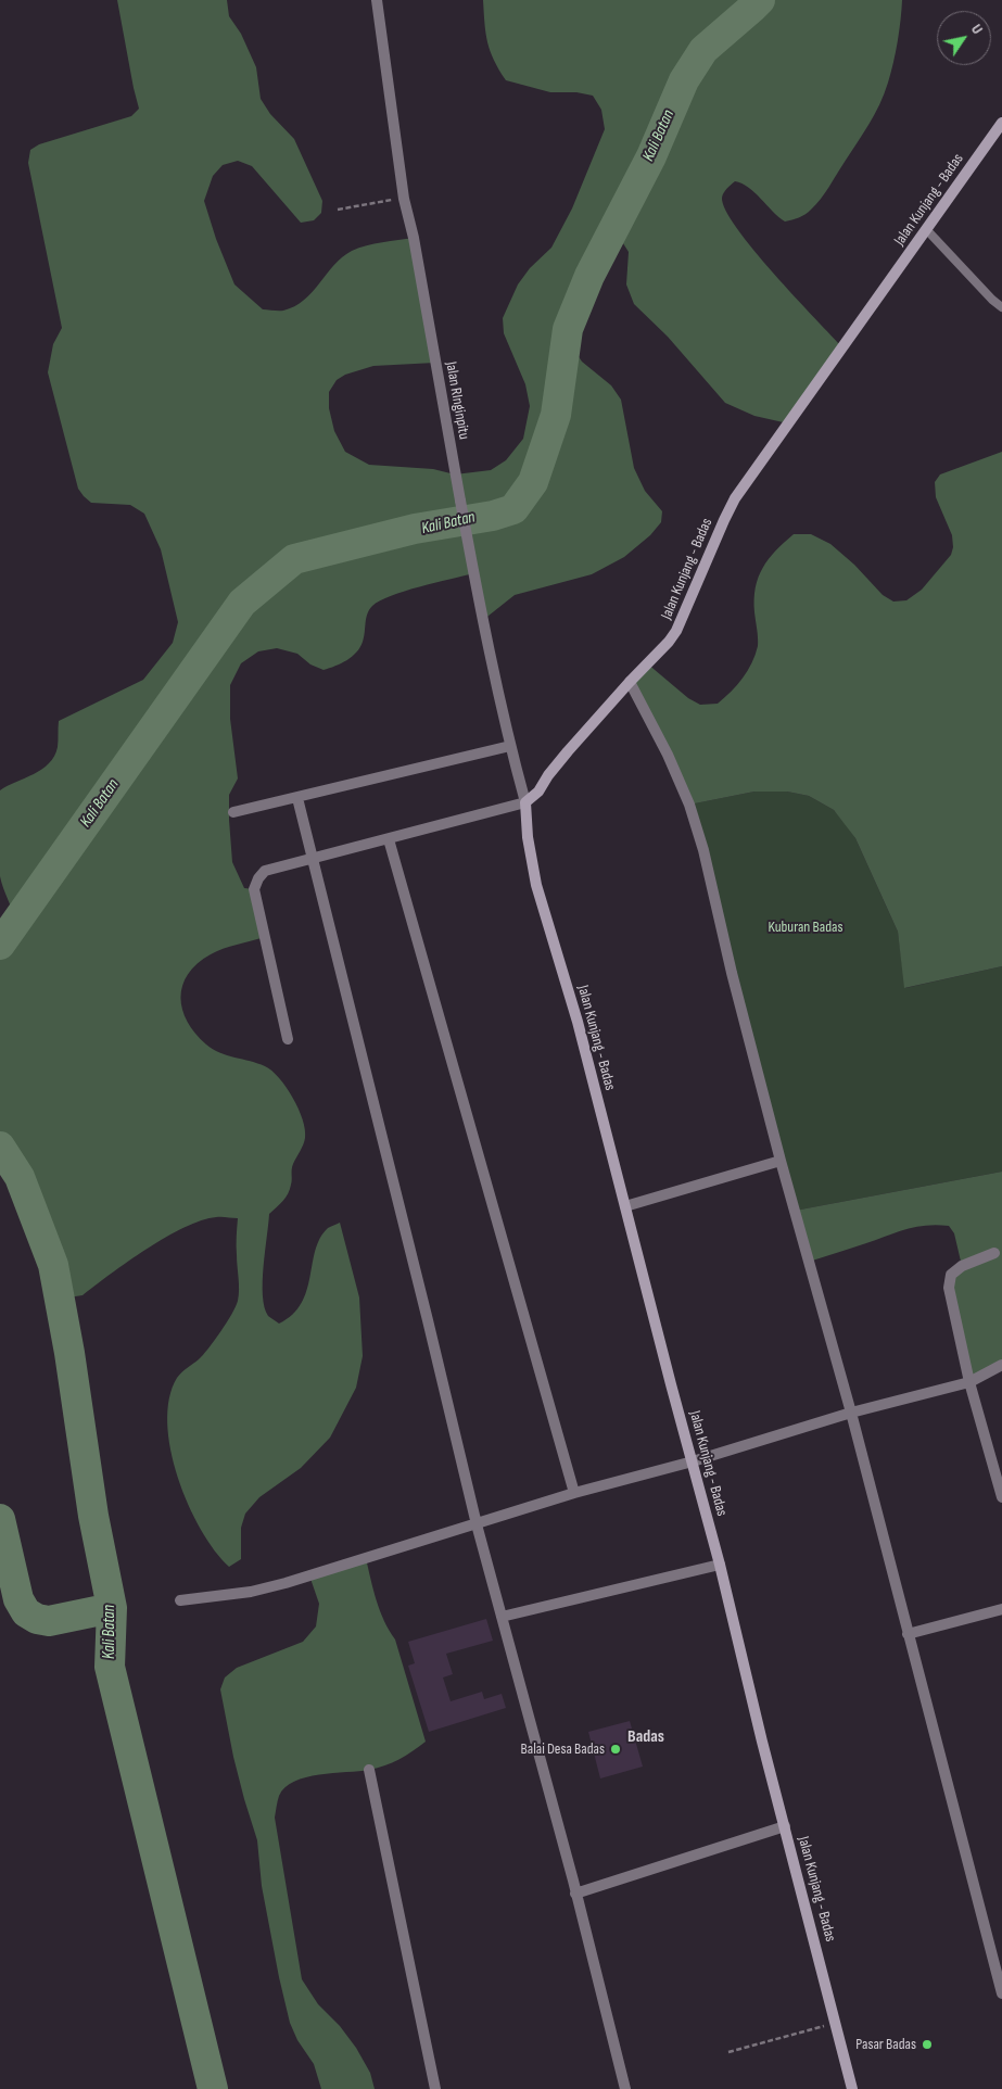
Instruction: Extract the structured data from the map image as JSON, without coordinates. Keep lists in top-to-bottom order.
{
  "streets": {
    "main road": ["Jalan Kunjang - Badas"],
    "street": ["Jalan RInginpitu"]
  },
  "crossings": [
    ["Jalan Kunjang - Badas", "Jalan RInginpitu"]
  ],
  "districts": ["Badas"],
  "water": ["Kali Batan"],
  "parks": ["Kuburan Badas"],
  "places": ["Balai Desa Badas", "Pasar Badas"],
  "north": "top right"
}
